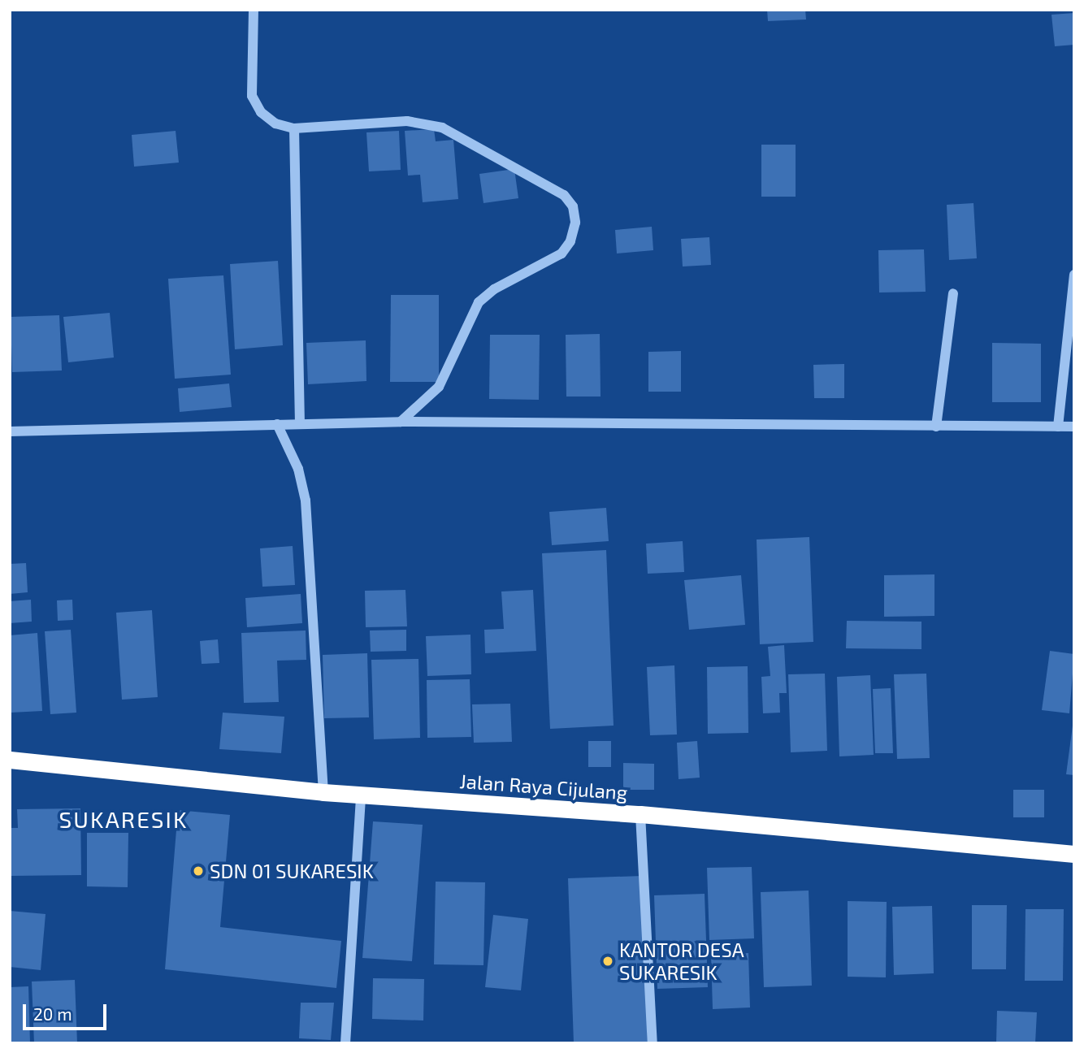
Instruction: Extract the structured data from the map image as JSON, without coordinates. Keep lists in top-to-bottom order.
{
  "streets": {
    "highway": ["Jalan Raya Cijulang"]
  },
  "districts": ["SUKARESIK"],
  "places": ["SDN 01 SUKARESIK", "KANTOR DESA SUKARESIK"],
  "scale_bar": "20 m"
}
